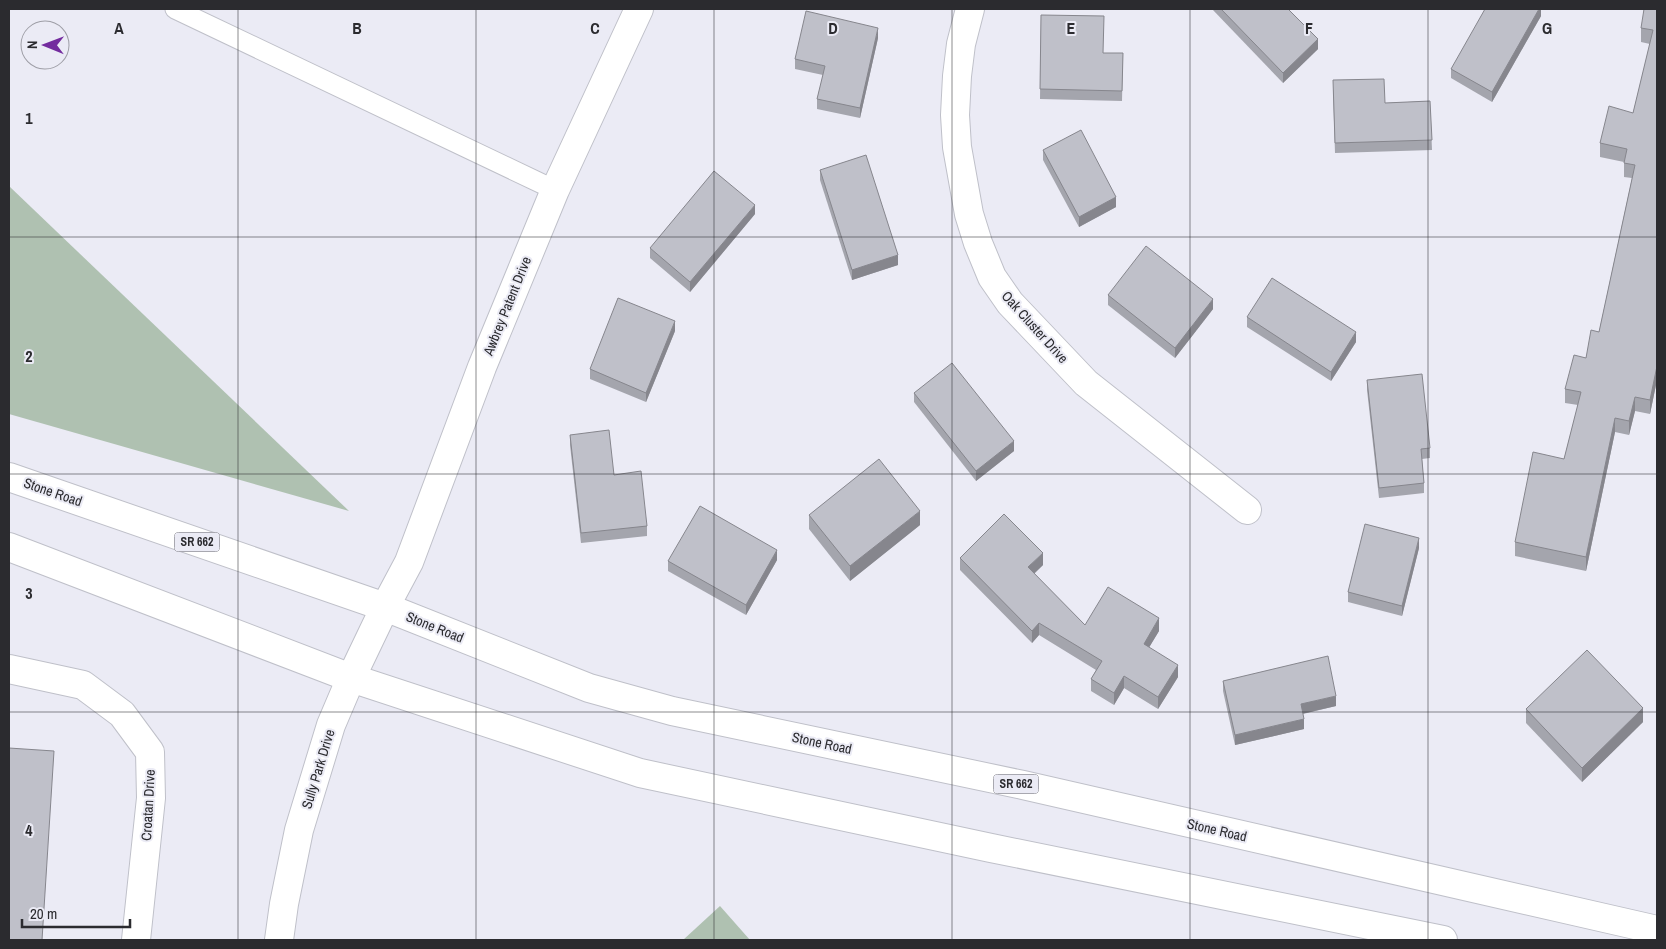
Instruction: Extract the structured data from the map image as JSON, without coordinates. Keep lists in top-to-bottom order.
{
  "streets": {
    "main road": [
      "Awbrey Patent Drive",
      "Oak Cluster Drive",
      "Stone Road",
      "SR 662",
      "Sully Park Drive",
      "Croatan Drive"
    ]
  },
  "crossings": [
    ["Awbrey Patent Drive", "Stone Road"],
    ["Awbrey Patent Drive", "Sully Park Drive"],
    ["Stone Road", "Sully Park Drive"]
  ],
  "scale_bar": "20 m",
  "north": "left",
  "grid": {
    "columns": [
      "A",
      "B",
      "C",
      "D",
      "E",
      "F",
      "G"
    ],
    "rows": [
      "1",
      "2",
      "3",
      "4"
    ]
  }
}
